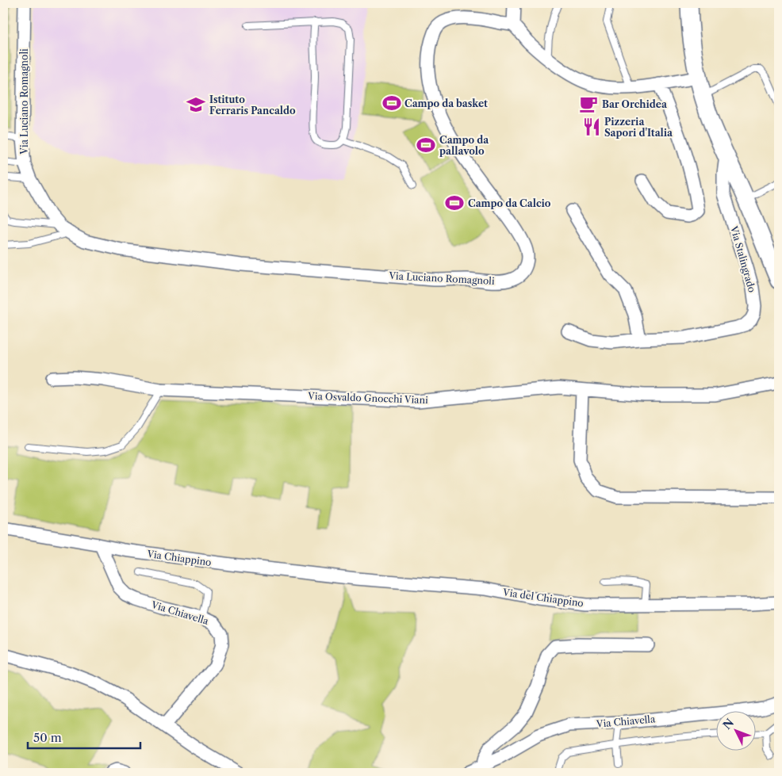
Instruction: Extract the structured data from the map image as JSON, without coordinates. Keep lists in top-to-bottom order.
{
  "streets": {
    "street": [
      "Via Luciano Romagnoli",
      "Via Stalingrado",
      "Via Osvaldo Gnocchi Viani",
      "Via Chiappino",
      "Via del Chiappino",
      "Via Chiavella"
    ]
  },
  "crossings": [
    ["Via Chiappino", "Via del Chiappino"],
    ["Via Chiappino", "Via Chiavella"]
  ],
  "places": {
    "sports": ["Campo da basket", "Campo da pallavolo", "Campo da Calcio"],
    "cafe": ["Bar Orchidea"],
    "school or university": ["Istituto Ferraris Pancaldo"],
    "restaurant": ["Pizzeria Sapori d'Italia"]
  },
  "scale_bar": "50 m",
  "north": "top left"
}
